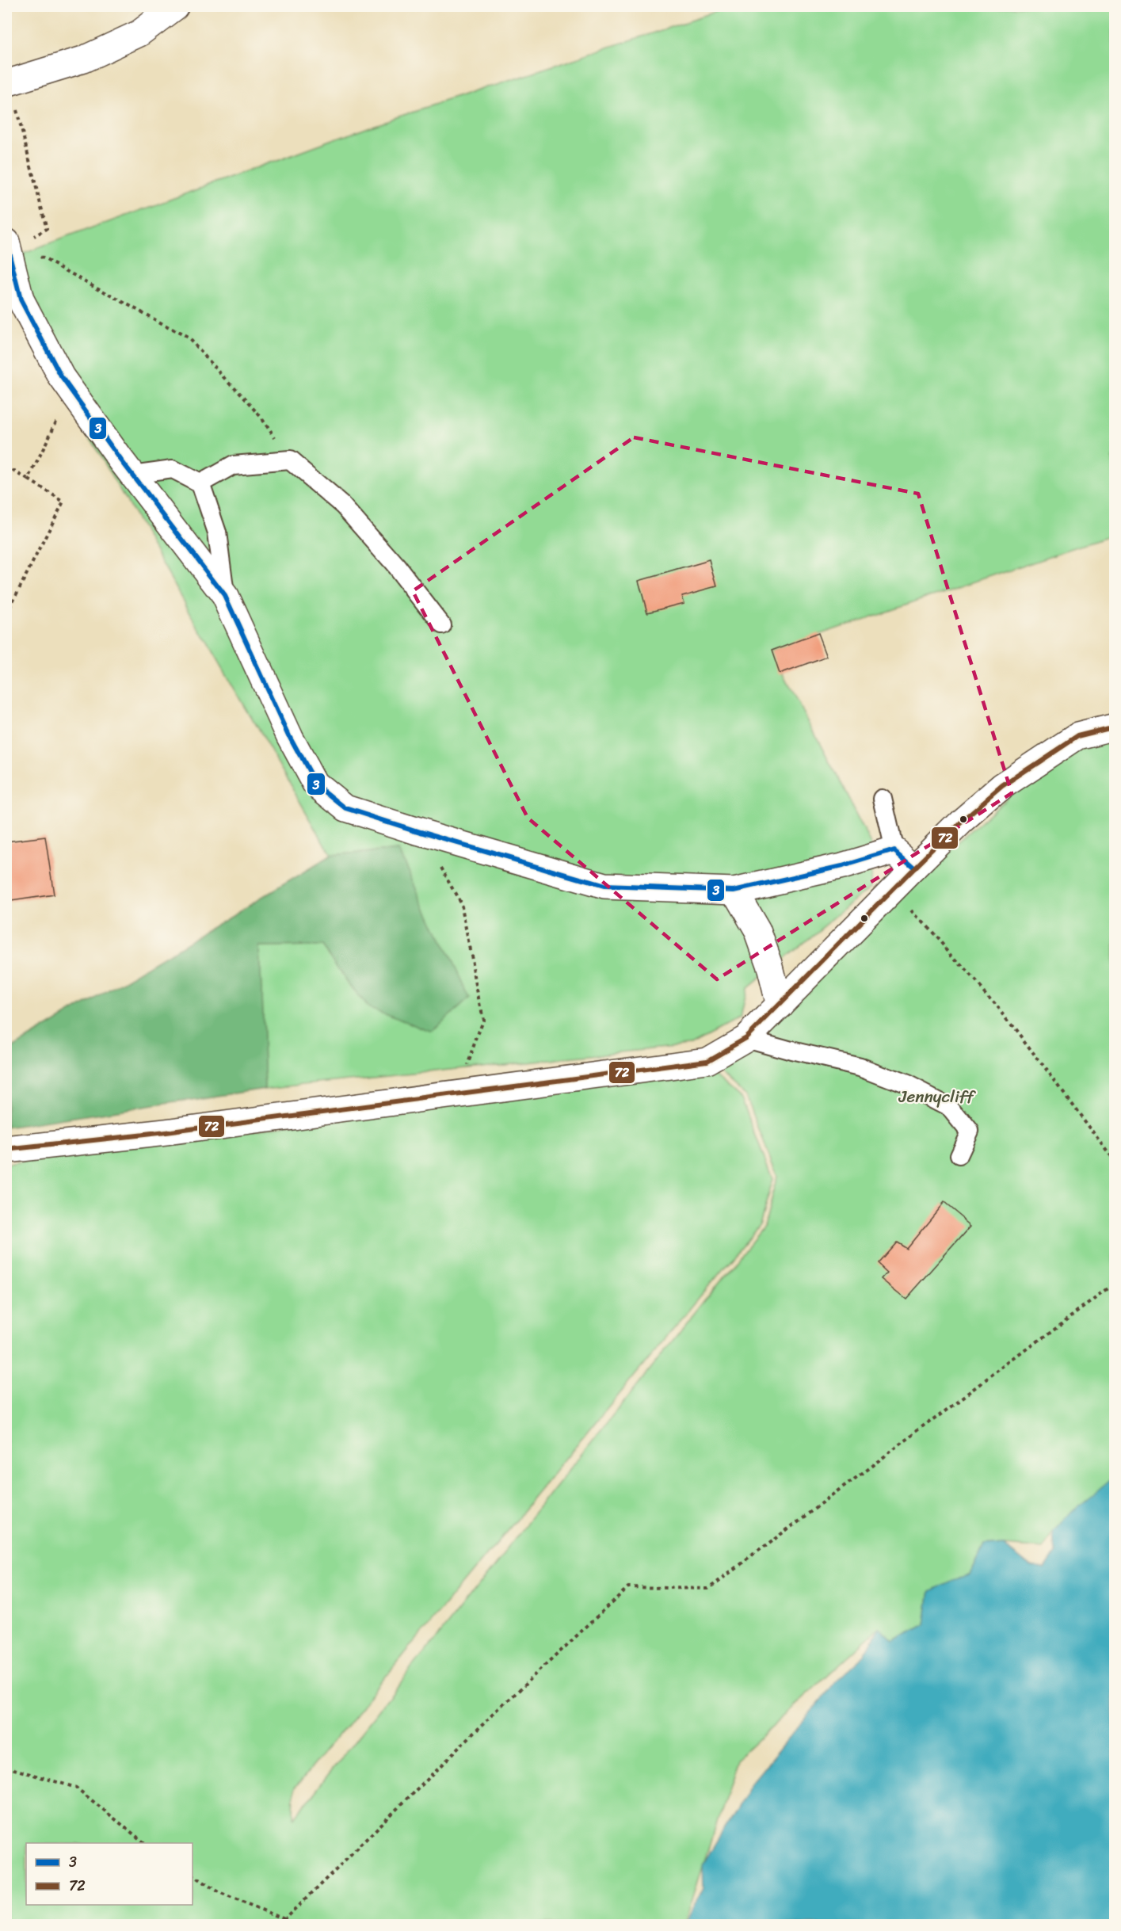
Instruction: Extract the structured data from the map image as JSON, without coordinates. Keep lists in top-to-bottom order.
{
  "parks": ["Jennycliff"],
  "lines": ["transit line 3", "transit line 72"],
  "legend": ["3", "72"]
}
